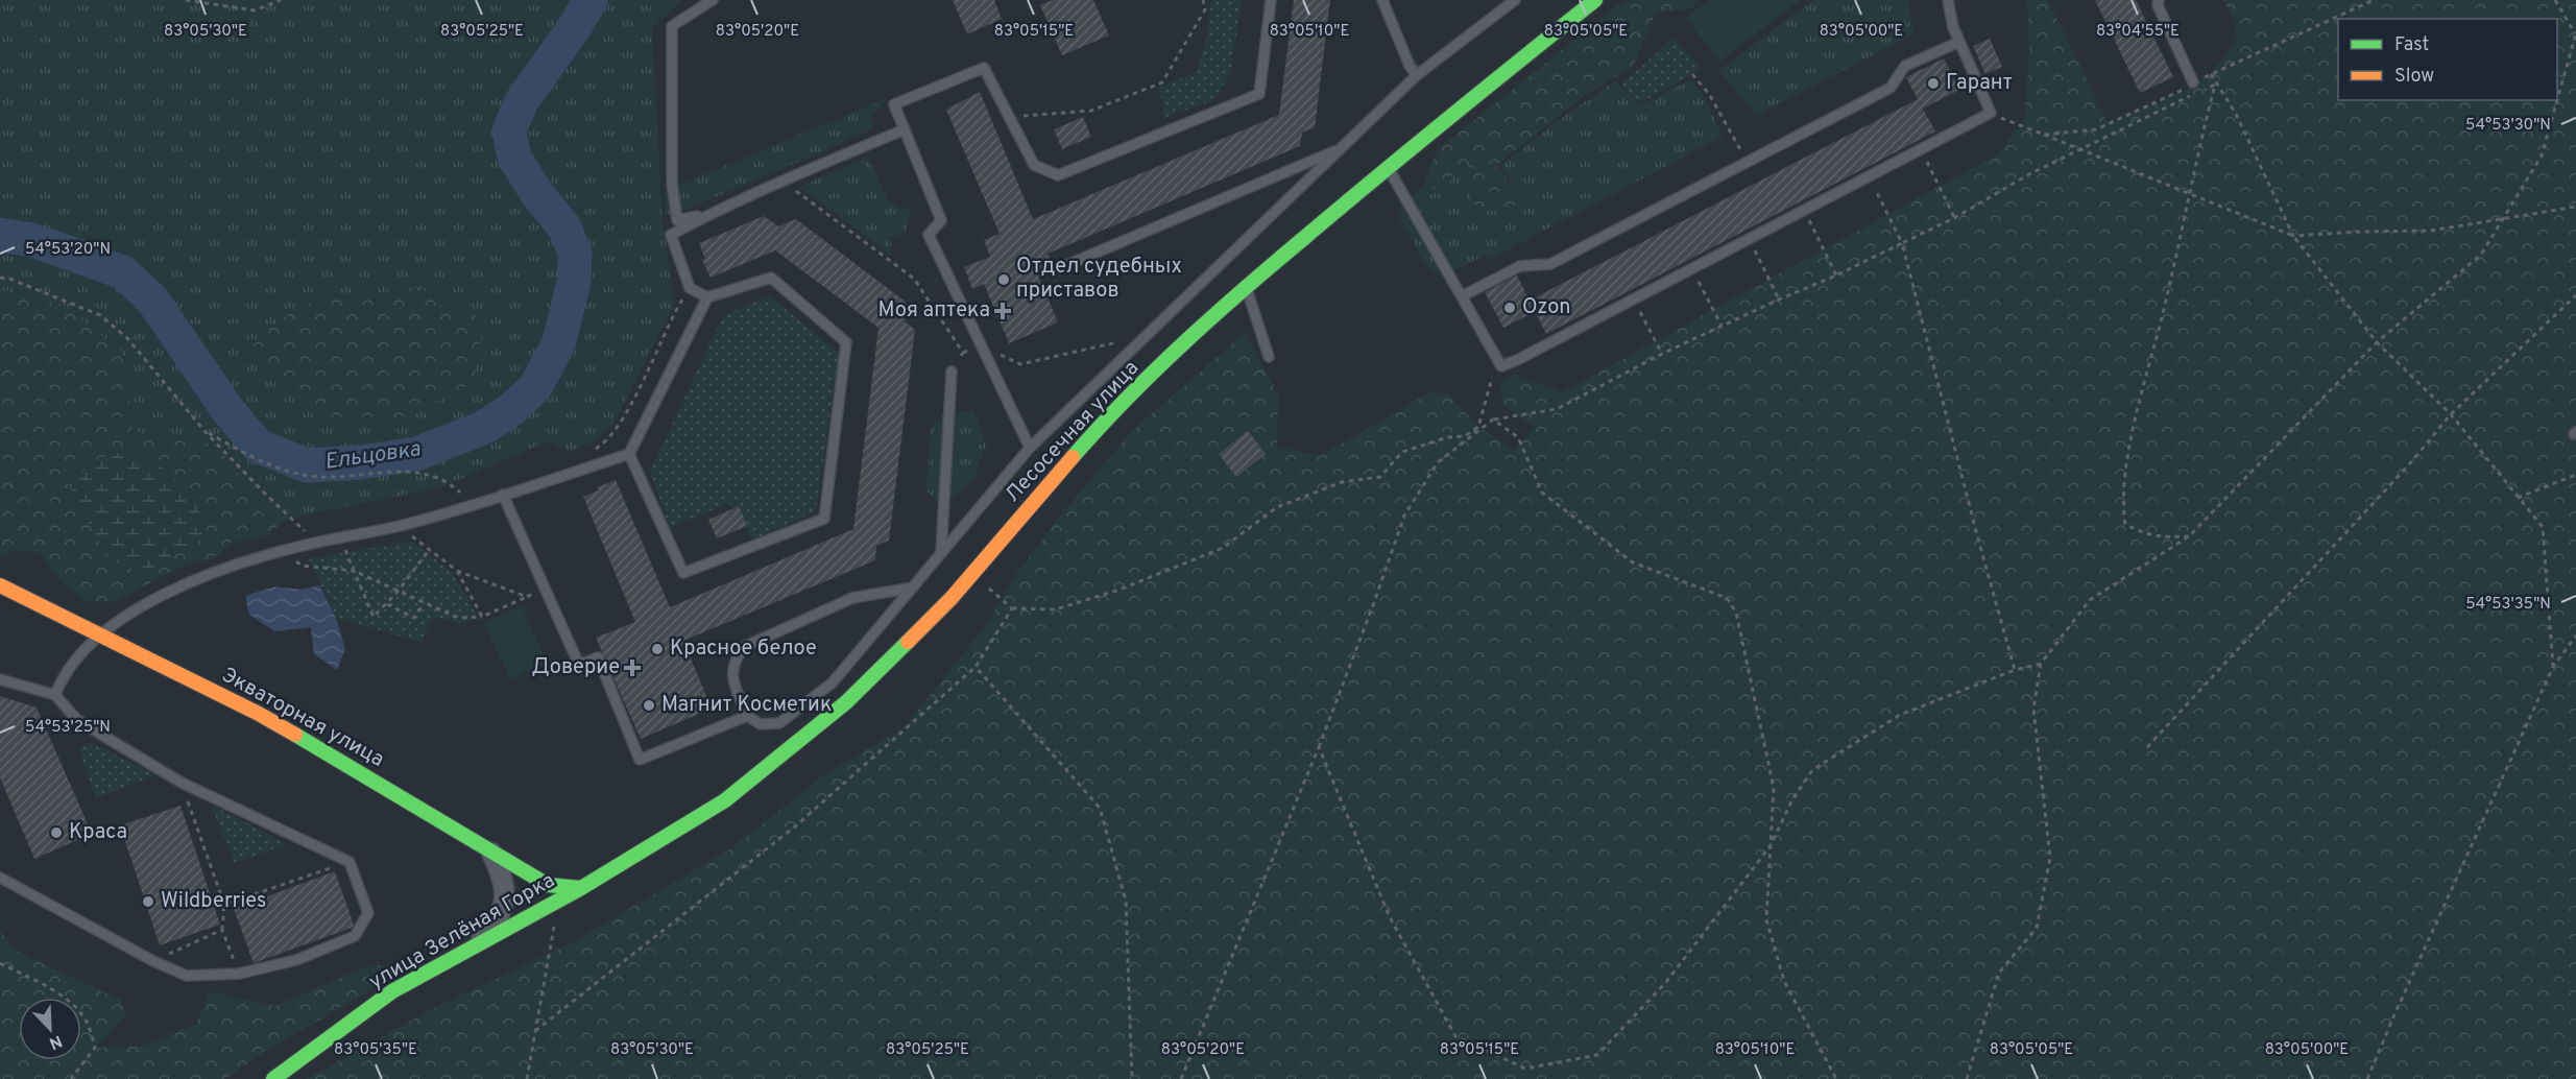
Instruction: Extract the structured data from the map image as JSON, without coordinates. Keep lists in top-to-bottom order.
{
  "streets": {
    "street": ["Лесосечная улица", "Экваторная улица", "улица Зелёная Горка"]
  },
  "crossings": [
    ["Лесосечная улица", "Экваторная улица"],
    ["Лесосечная улица", "улица Зелёная Горка"],
    ["Экваторная улица", "улица Зелёная Горка"]
  ],
  "water": ["Ельцовка"],
  "places": {
    "other": [
      "Гарант",
      "Отдел судебных приставов",
      "Ozon",
      "Красное белое",
      "Магнит Косметик",
      "Краса",
      "Wildberries"
    ],
    "health": ["Моя аптека", "Доверие"]
  },
  "legend": ["Fast", "Slow"],
  "north": "bottom right",
  "coordinates": [
    "83°05'30\"E",
    "83°05'25\"E",
    "83°05'20\"E",
    "83°05'15\"E",
    "83°05'10\"E",
    "83°05'05\"E",
    "83°05'00\"E",
    "83°04'55\"E",
    "54°53'30\"N",
    "54°53'20\"N",
    "54°53'35\"N",
    "54°53'25\"N",
    "83°05'35\"E"
  ]
}
